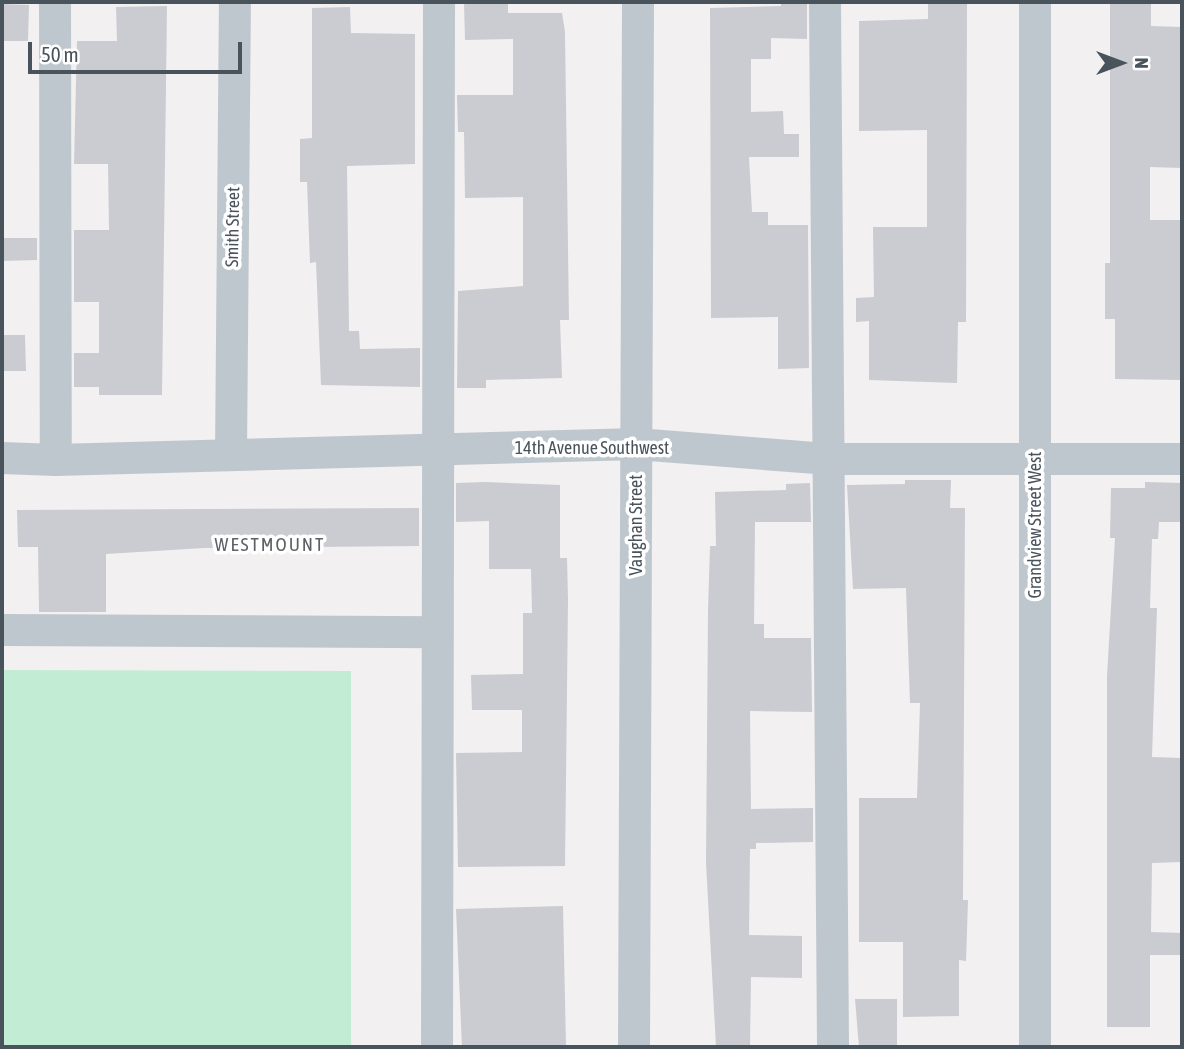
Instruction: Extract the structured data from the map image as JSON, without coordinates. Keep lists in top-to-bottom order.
{
  "streets": {
    "street": [
      "Smith Street",
      "14th Avenue Southwest",
      "Vaughan Street",
      "Grandview Street West"
    ]
  },
  "crossings": [
    ["Smith Street", "14th Avenue Southwest"],
    ["14th Avenue Southwest", "Vaughan Street"],
    ["14th Avenue Southwest", "Grandview Street West"]
  ],
  "districts": ["WESTMOUNT"],
  "scale_bar": "50 m",
  "north": "right"
}
